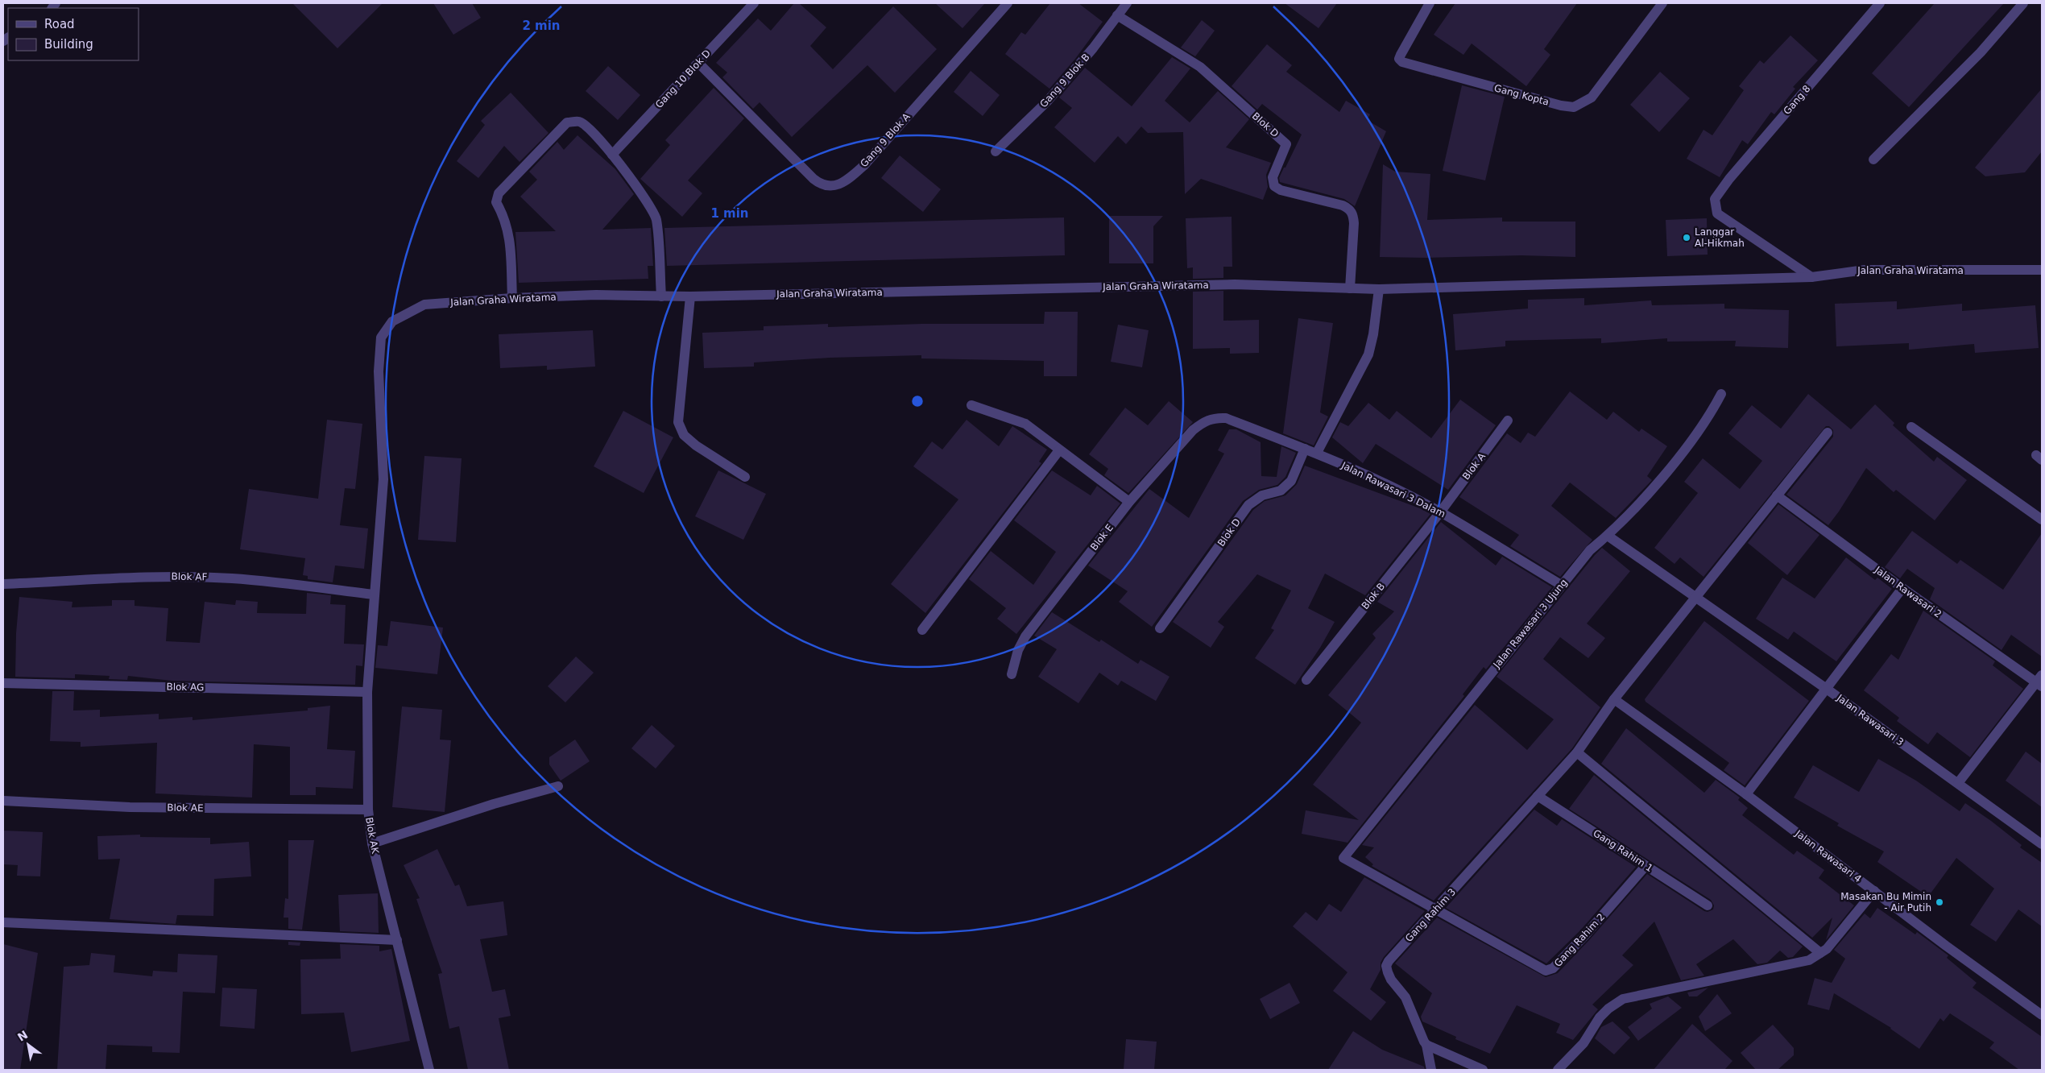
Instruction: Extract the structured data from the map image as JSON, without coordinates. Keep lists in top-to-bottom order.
{
  "streets": {
    "street": [
      "Gang 10 Blok D",
      "Gang 9 Blok B",
      "Gang Kopta",
      "Gang 8",
      "Blok D",
      "Gang 9 Blok A",
      "Jalan Graha Wiratama",
      "Blok A",
      "Jalan Rawasari 3 Dalam",
      "Blok E",
      "Blok AF",
      "Jalan Rawasari 2",
      "Blok B",
      "Jalan Rawasari 3 Ujung",
      "Blok AG",
      "Jalan Rawasari 3",
      "Blok AE",
      "Blok AK",
      "Gang Rahim 1",
      "Jalan Rawasari 4",
      "Gang Rahim 3",
      "Gang Rahim 2"
    ]
  },
  "crossings": [
    ["Gang 10 Blok D", "Gang 9 Blok A"],
    ["Gang 9 Blok B", "Blok D"],
    ["Gang 8", "Jalan Graha Wiratama"],
    ["Blok D", "Jalan Graha Wiratama"],
    ["Blok D", "Jalan Rawasari 3 Dalam"],
    ["Jalan Graha Wiratama", "Blok AK"],
    ["Blok A", "Jalan Rawasari 3 Dalam"],
    ["Blok A", "Blok B"],
    ["Jalan Rawasari 3 Dalam", "Blok E"],
    ["Jalan Rawasari 3 Dalam", "Blok B"],
    ["Jalan Rawasari 3 Dalam", "Jalan Rawasari 3 Ujung"],
    ["Blok AF", "Blok AK"],
    ["Jalan Rawasari 2", "Gang Rahim 3"],
    ["Jalan Rawasari 3 Ujung", "Jalan Rawasari 3"],
    ["Jalan Rawasari 3 Ujung", "Gang Rahim 3"],
    ["Jalan Rawasari 3 Ujung", "Gang Rahim 2"],
    ["Blok AG", "Blok AK"],
    ["Jalan Rawasari 3", "Gang Rahim 3"],
    ["Blok AE", "Blok AK"],
    ["Gang Rahim 1", "Gang Rahim 3"],
    ["Gang Rahim 1", "Gang Rahim 2"],
    ["Jalan Rawasari 4", "Gang Rahim 3"],
    ["Gang Rahim 3", "Gang Rahim 2"]
  ],
  "places": ["Langgar Al-Hikmah", "Masakan Bu Mimin - Air Putih"],
  "legend": ["Road", "Building"],
  "north": "top left",
  "rings": ["2 min", "1 min"]
}
